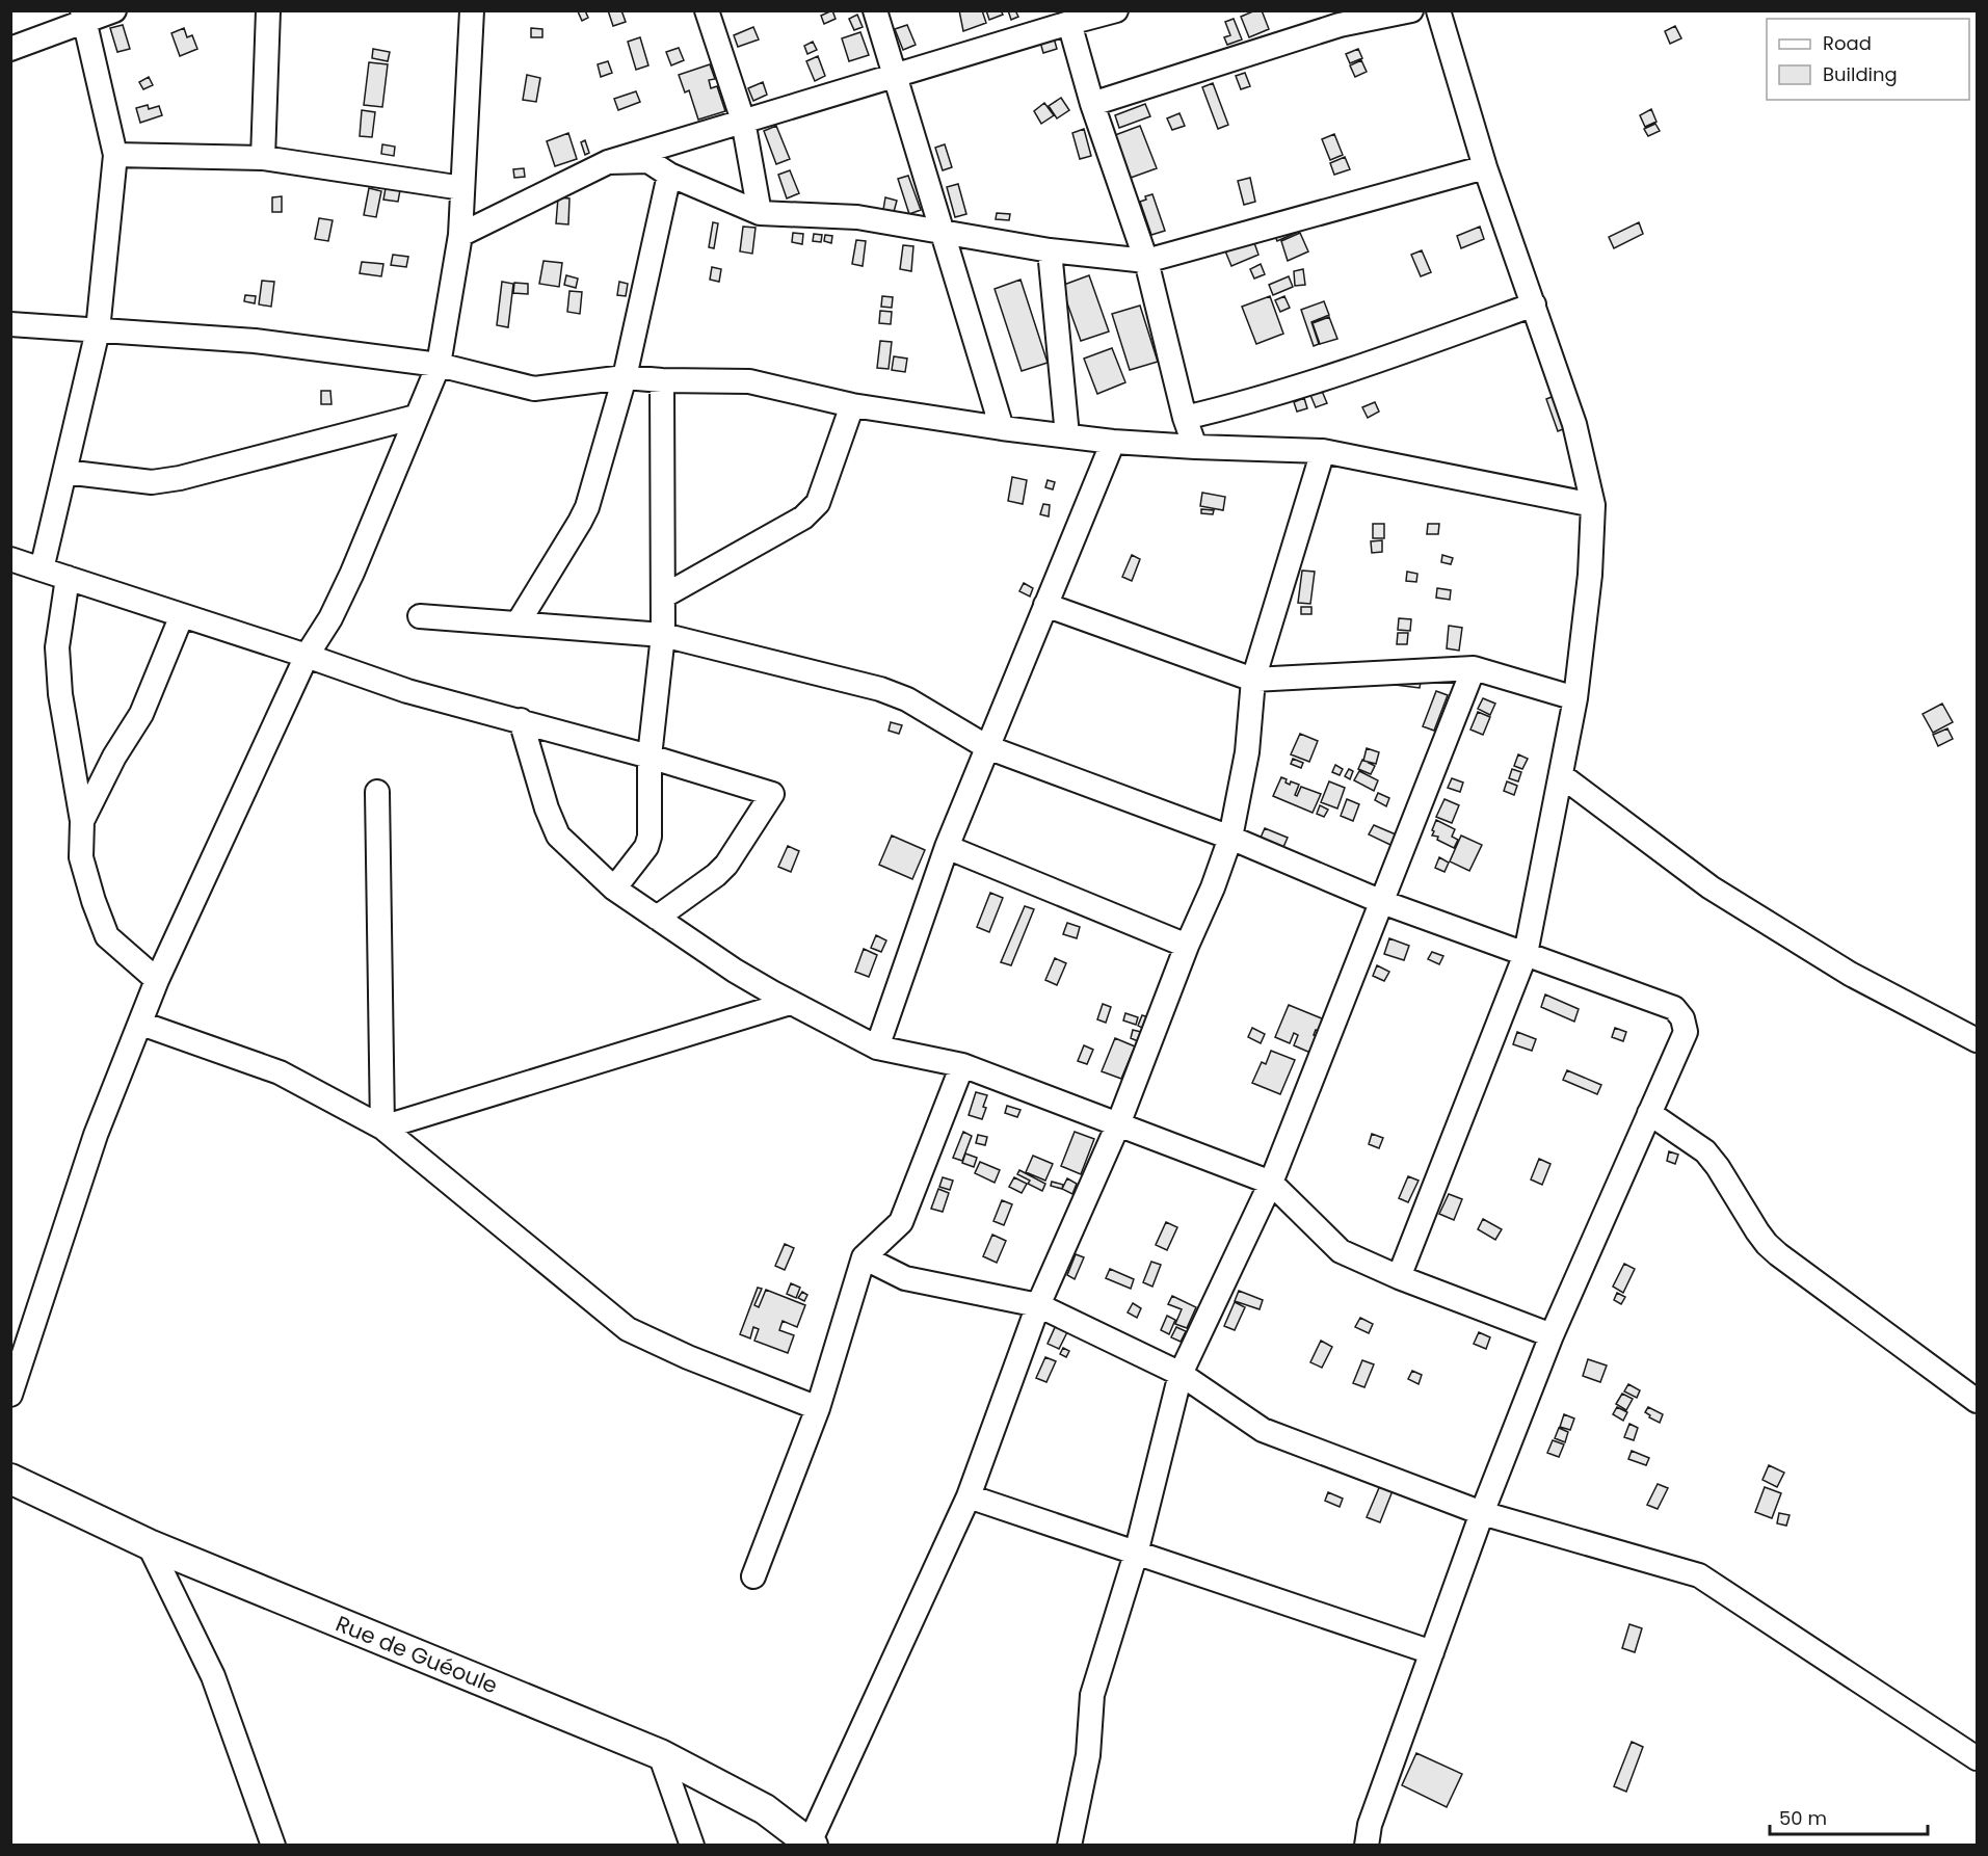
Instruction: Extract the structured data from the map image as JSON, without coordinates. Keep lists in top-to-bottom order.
{
  "streets": {
    "main road": ["Rue de Guéoule"]
  },
  "legend": ["Road", "Building"],
  "scale_bar": "50 m"
}
